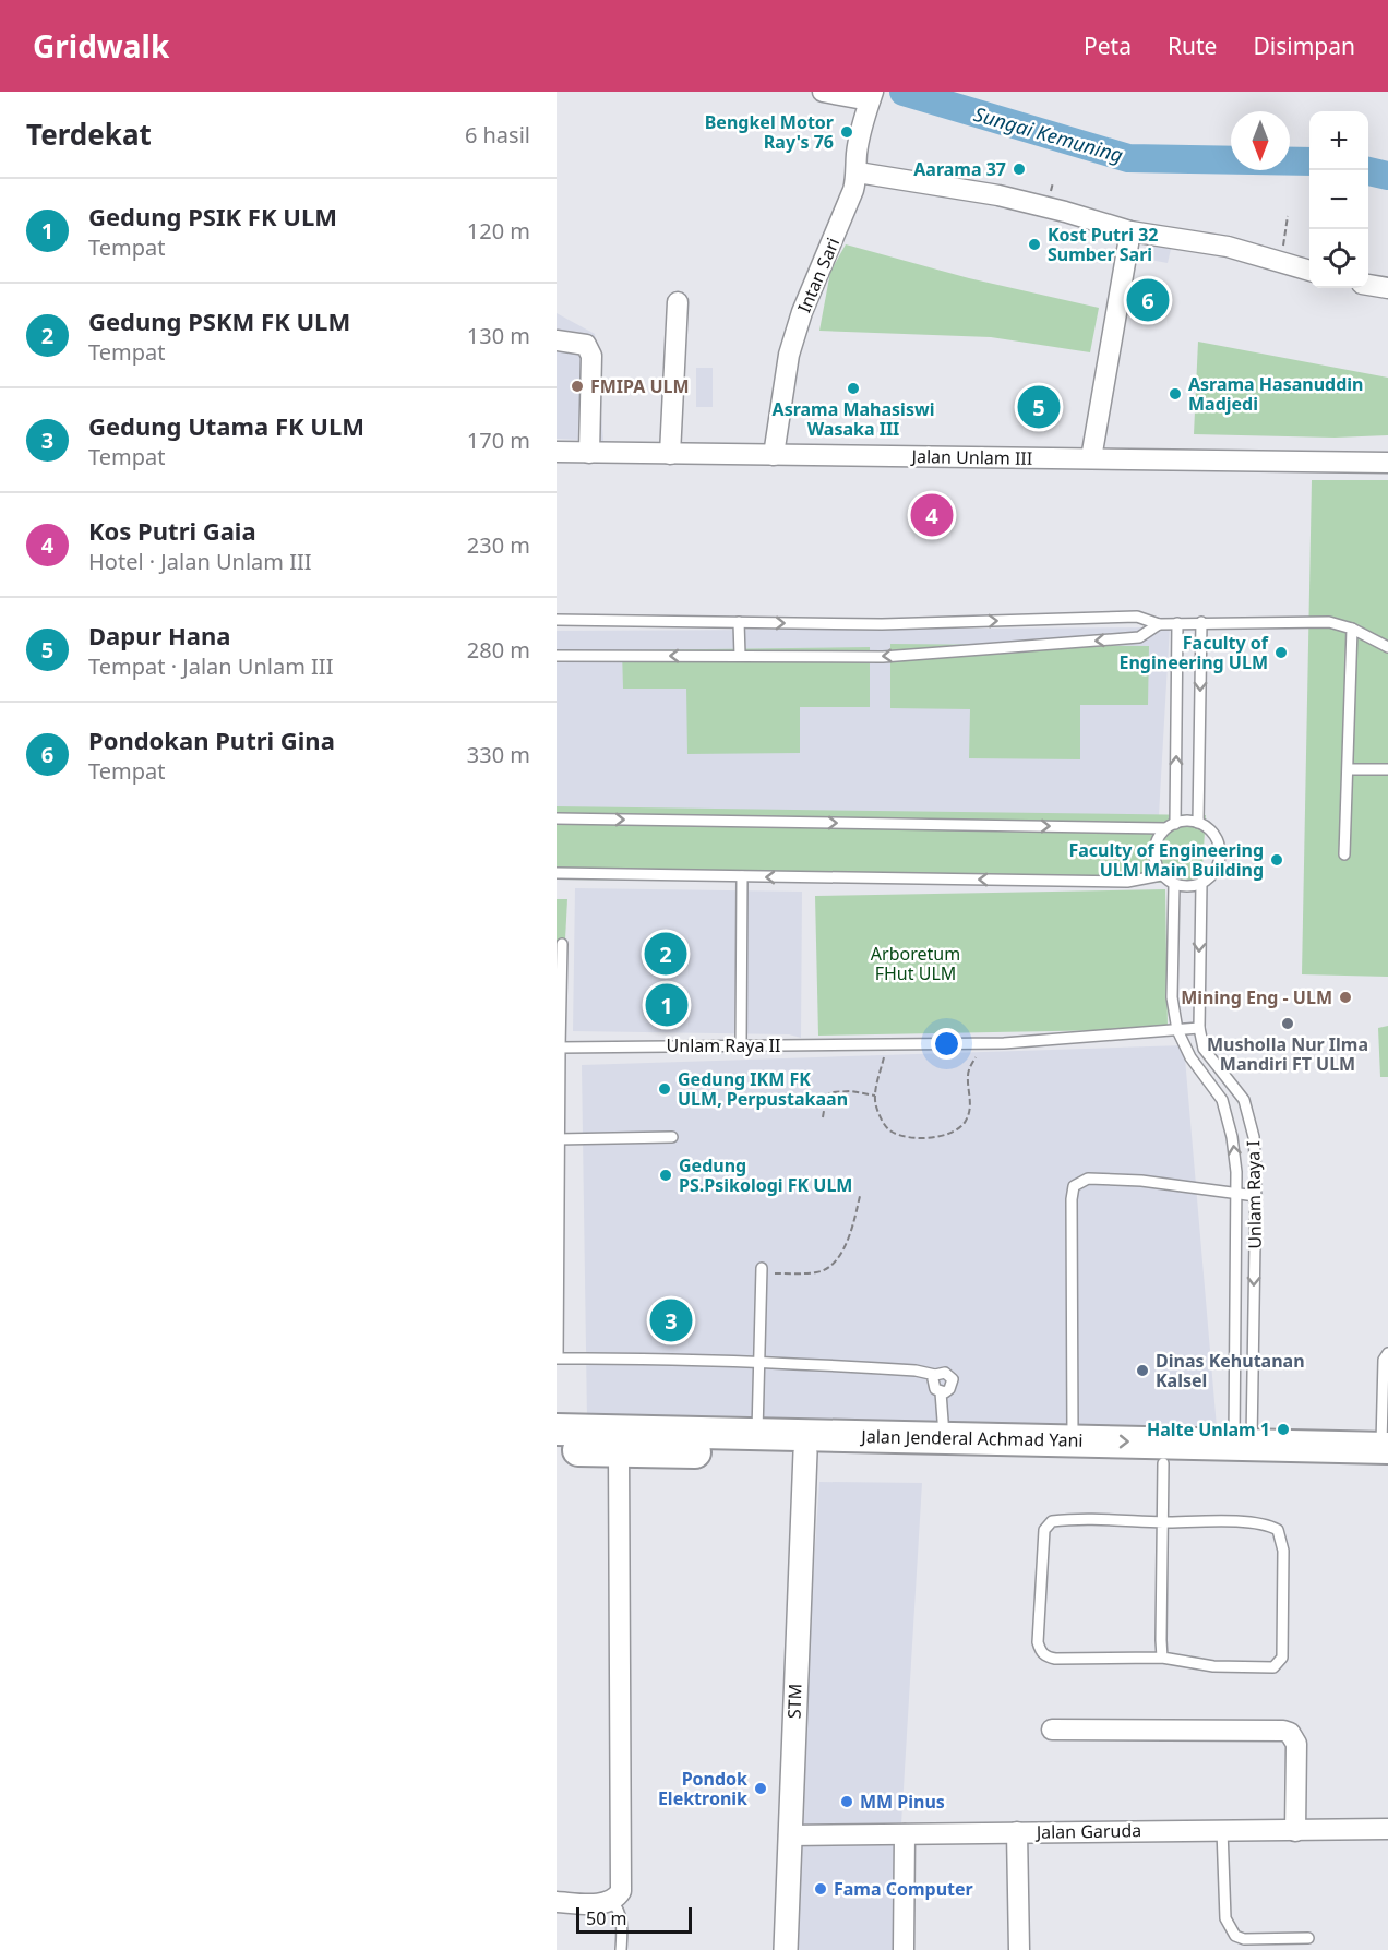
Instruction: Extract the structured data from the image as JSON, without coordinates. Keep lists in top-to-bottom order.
{
  "streets": {
    "highway": ["Jalan Jenderal Achmad Yani"],
    "street": [
      "Intan Sari",
      "Jalan Unlam III",
      "STM",
      "Jalan Garuda"
    ],
    "lane": ["Unlam Raya II", "Unlam Raya I"]
  },
  "crossings": [
    ["Intan Sari", "Jalan Unlam III"],
    ["Unlam Raya II", "Unlam Raya I"],
    ["Unlam Raya I", "Jalan Jenderal Achmad Yani"],
    ["Jalan Jenderal Achmad Yani", "STM"],
    ["STM", "Jalan Garuda"]
  ],
  "water": ["Sungai Kemuning"],
  "parks": ["Arboretum FHut ULM"],
  "places": [
    "Bengkel Motor Ray's 76",
    "Aarama 37",
    "Kost Putri 32 Sumber Sari",
    "FMIPA ULM",
    "Asrama Mahasiswi Wasaka III",
    "Asrama Hasanuddin Madjedi",
    "Faculty of Engineering ULM",
    "Faculty of Engineering ULM Main Building",
    "Mining Eng - ULM",
    "Musholla Nur Ilma Mandiri FT ULM",
    "Gedung IKM FK ULM, Perpustakaan",
    "Gedung PS.Psikologi FK ULM",
    "Dinas Kehutanan Kalsel",
    "Halte Unlam 1",
    "Pondok Elektronik",
    "MM Pinus",
    "Fama Computer"
  ],
  "scale_bar": "50 m",
  "north": "bottom",
  "page": {
    "header": "Gridwalk",
    "nav": ["Peta", "Rute", "Disimpan"],
    "heading": ["Terdekat", "6 hasil"],
    "map_buttons": ["+", "−"],
    "list": [
      {
        "mark": "1",
        "name": "Gedung PSIK FK ULM",
        "note": "Tempat",
        "value": "120 m"
      },
      {
        "mark": "2",
        "name": "Gedung PSKM FK ULM",
        "note": "Tempat",
        "value": "130 m"
      },
      {
        "mark": "3",
        "name": "Gedung Utama FK ULM",
        "note": "Tempat",
        "value": "170 m"
      },
      {
        "mark": "4",
        "name": "Kos Putri Gaia",
        "note": "Hotel · Jalan Unlam III",
        "value": "230 m"
      },
      {
        "mark": "5",
        "name": "Dapur Hana",
        "note": "Tempat · Jalan Unlam III",
        "value": "280 m"
      },
      {
        "mark": "6",
        "name": "Pondokan Putri Gina",
        "note": "Tempat",
        "value": "330 m"
      }
    ],
    "pins": [
      "6",
      "5",
      "4",
      "2",
      "1",
      "3"
    ],
    "scale": "50 m"
  }
}
